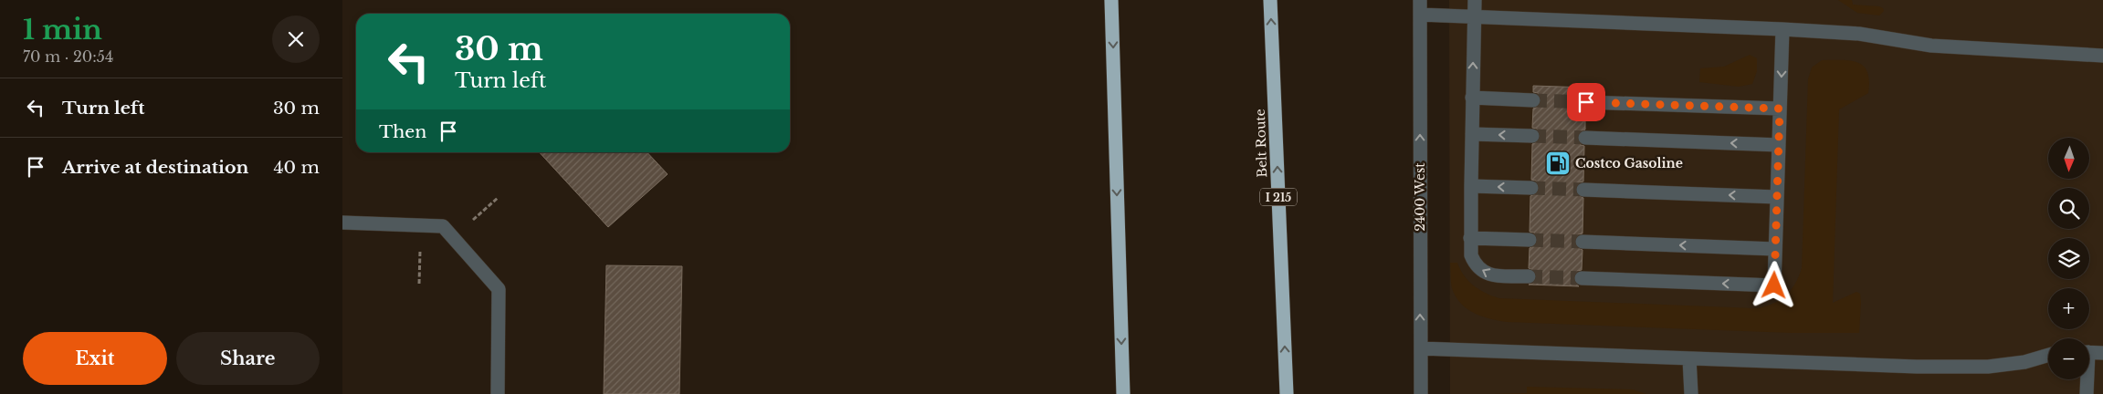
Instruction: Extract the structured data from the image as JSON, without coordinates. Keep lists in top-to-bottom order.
{
  "streets": {
    "highway": ["Belt Route", "I 215"],
    "street": ["2400 West"]
  },
  "one_way": ["Belt Route"],
  "places": {
    "fuel station": ["Costco Gasoline"]
  },
  "north": "bottom",
  "page": {
    "heading": ["1 min", "70 m · 20:54"],
    "turn": ["30 m", "Turn left"],
    "list": [
      {
        "name": "Turn left",
        "value": "30 m"
      },
      {
        "name": "Arrive at destination",
        "value": "40 m"
      }
    ],
    "then": "Then",
    "map_buttons": ["+", "−"],
    "buttons": ["Exit", "Share"]
  }
}
